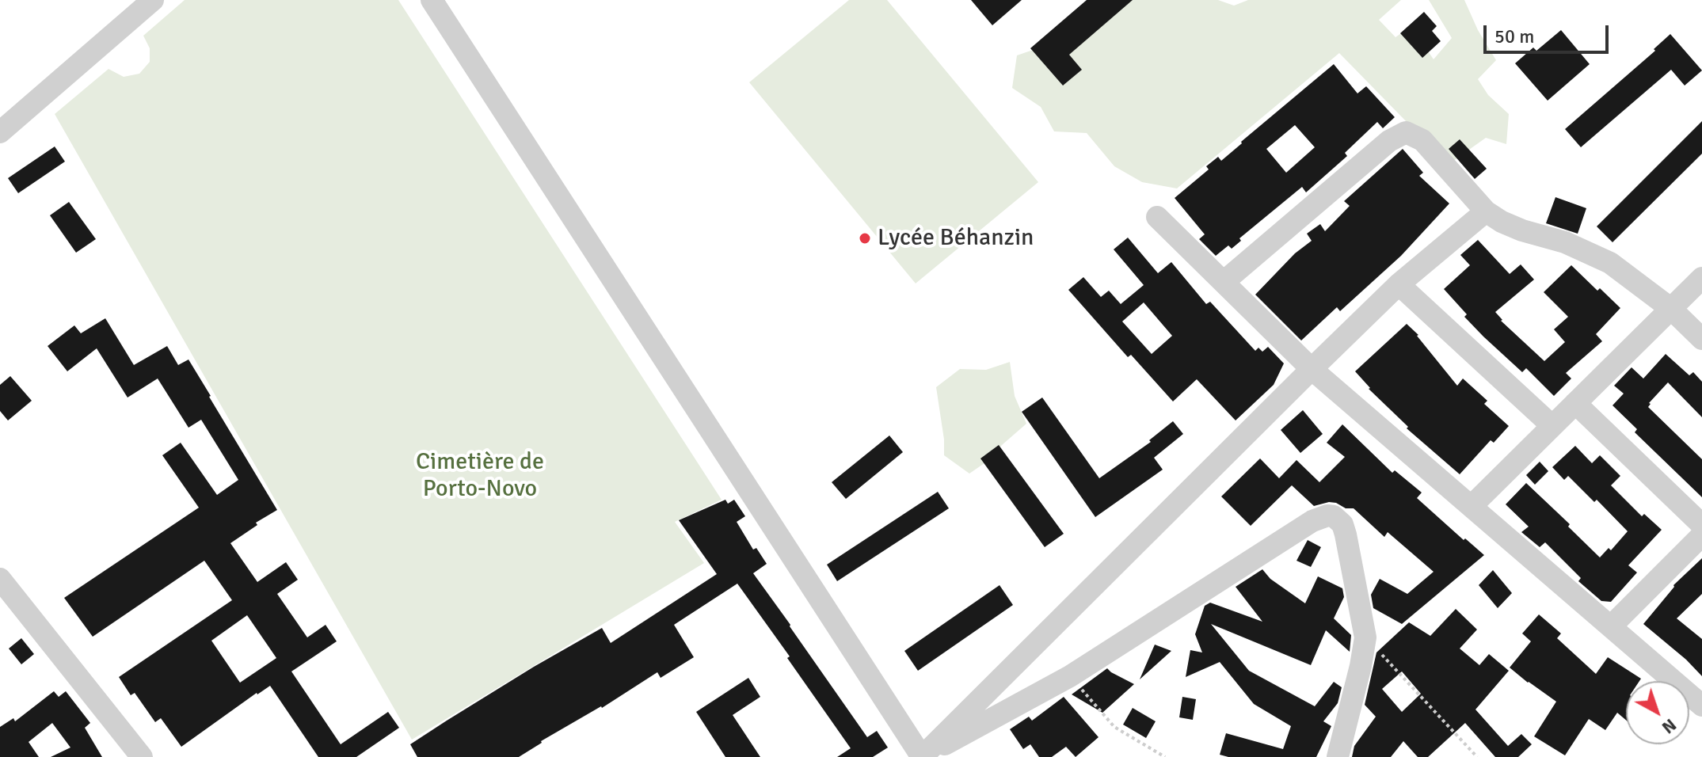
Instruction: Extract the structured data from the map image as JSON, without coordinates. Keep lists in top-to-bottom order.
{
  "parks": ["Cimetière de Porto-Novo"],
  "places": ["Lycée Béhanzin"],
  "scale_bar": "50 m",
  "north": "bottom right"
}
